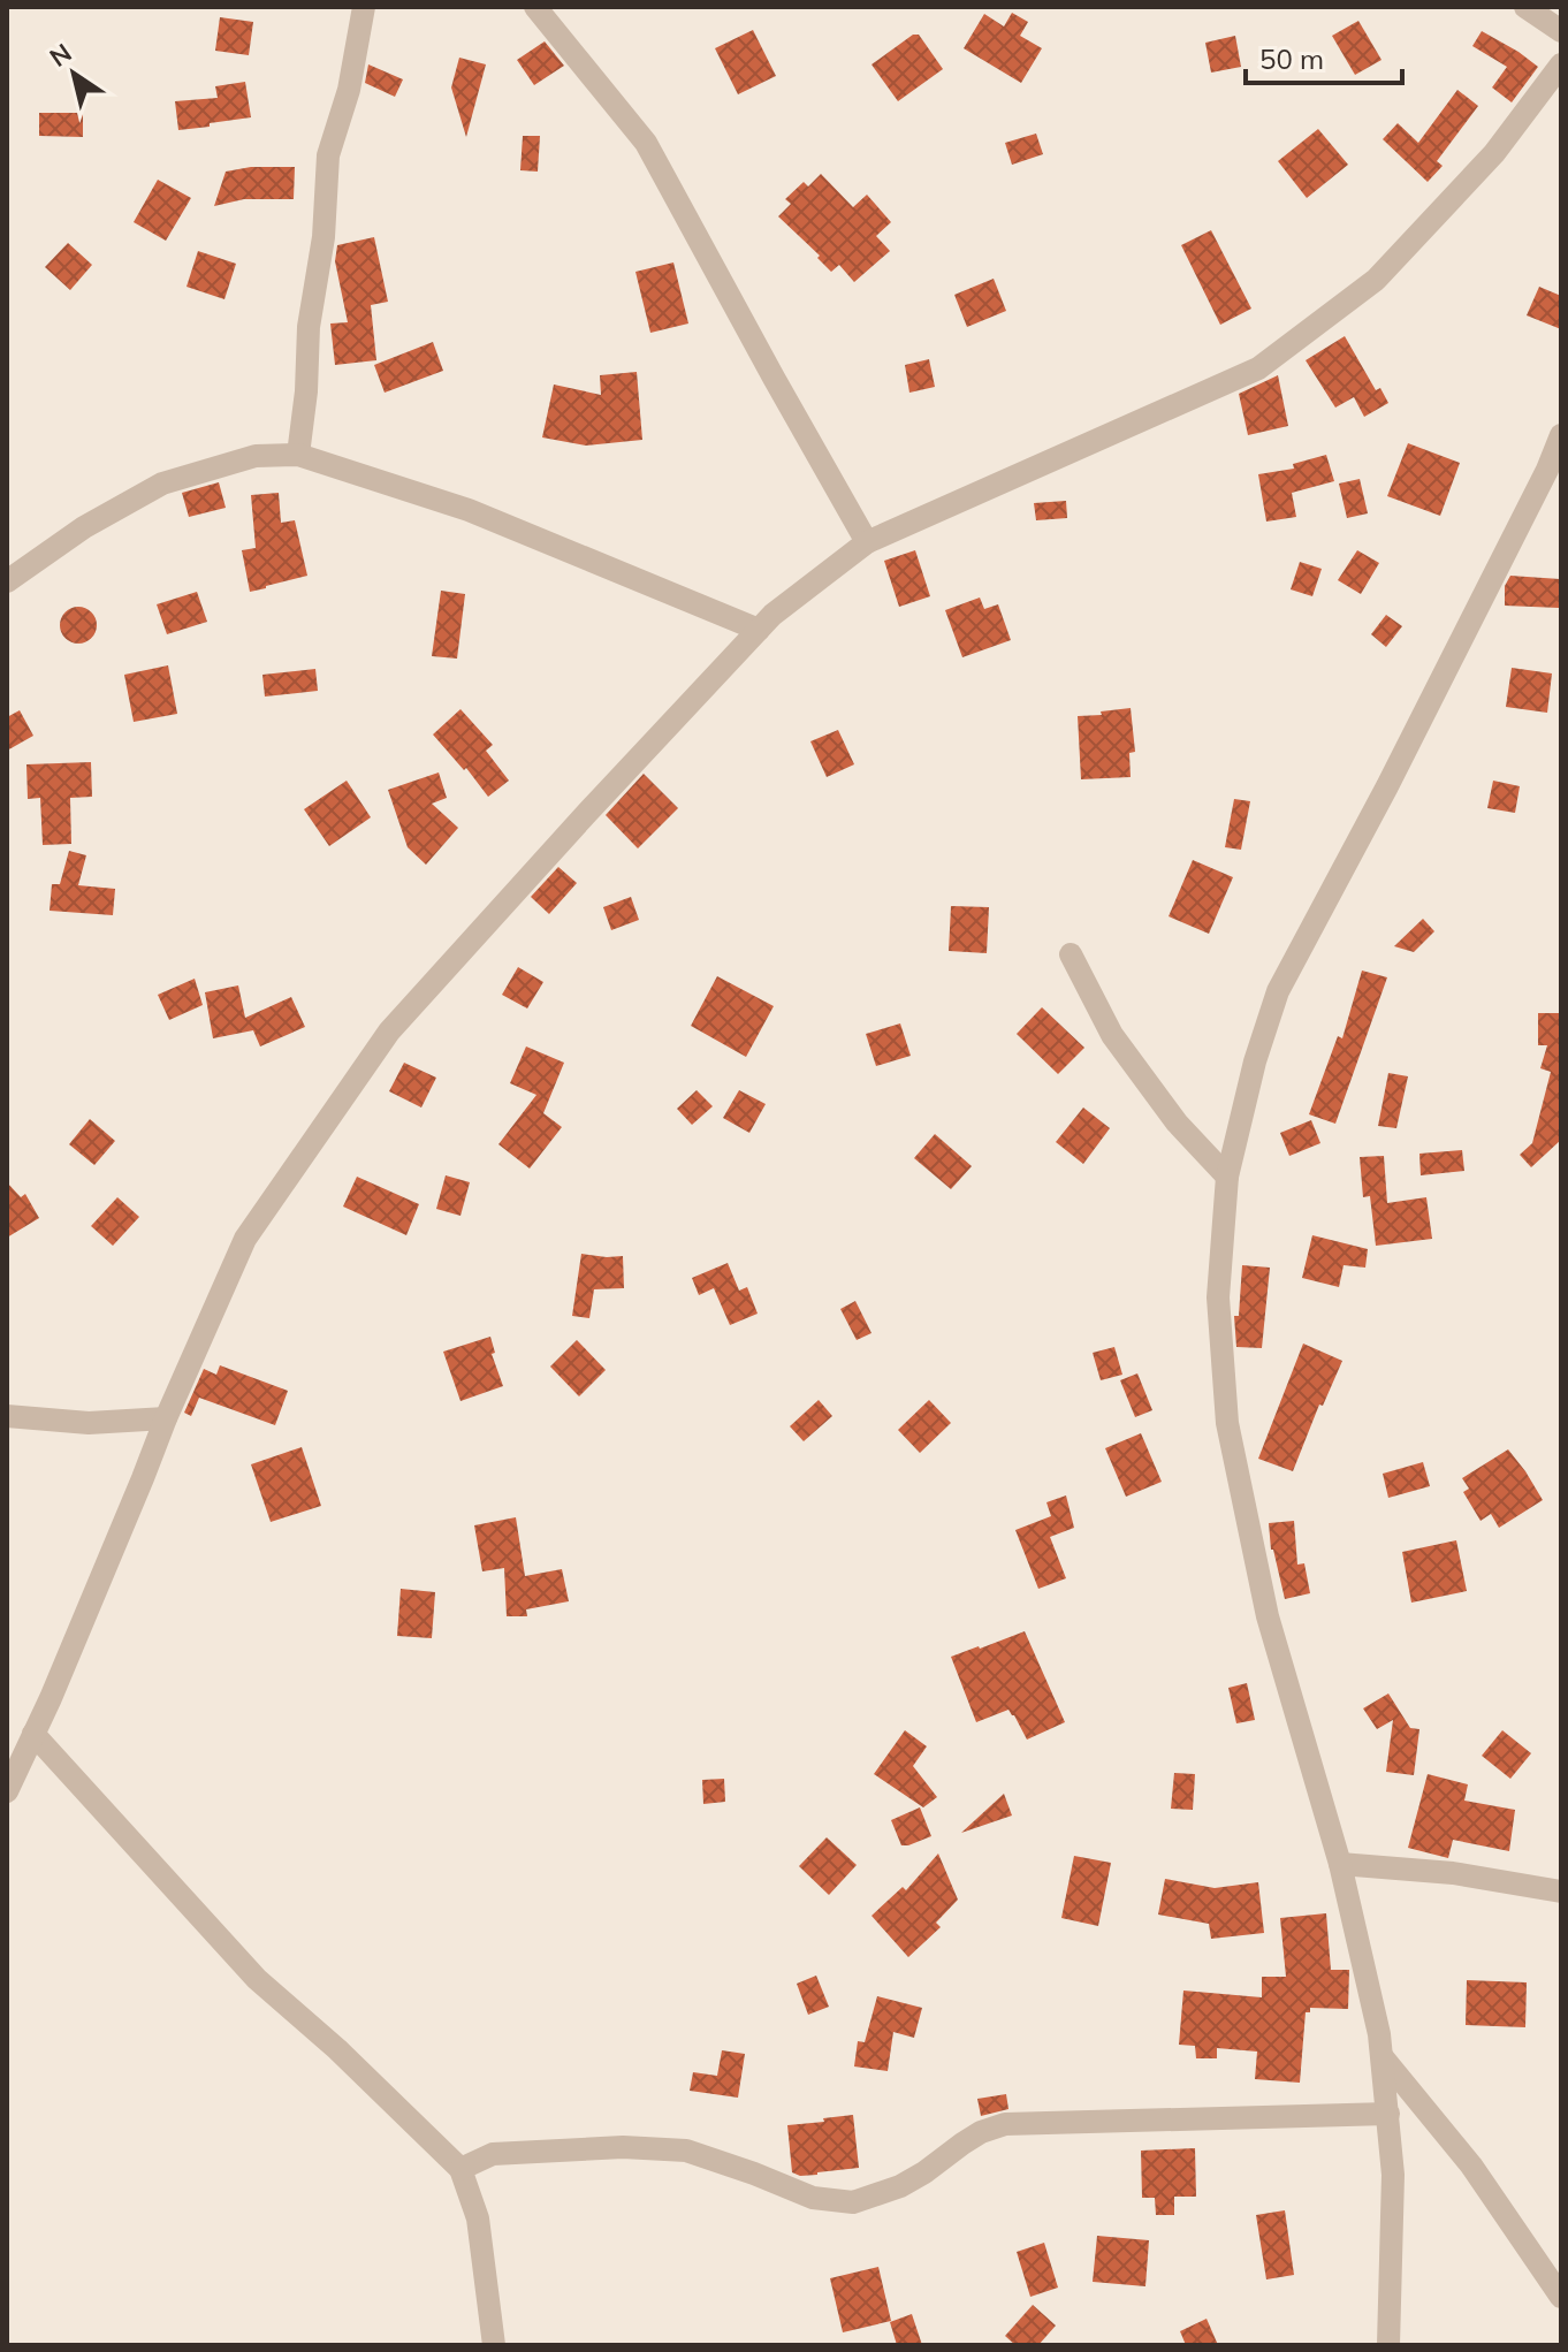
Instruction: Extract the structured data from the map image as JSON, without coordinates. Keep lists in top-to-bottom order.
{
  "scale_bar": "50 m",
  "north": "top left"
}
